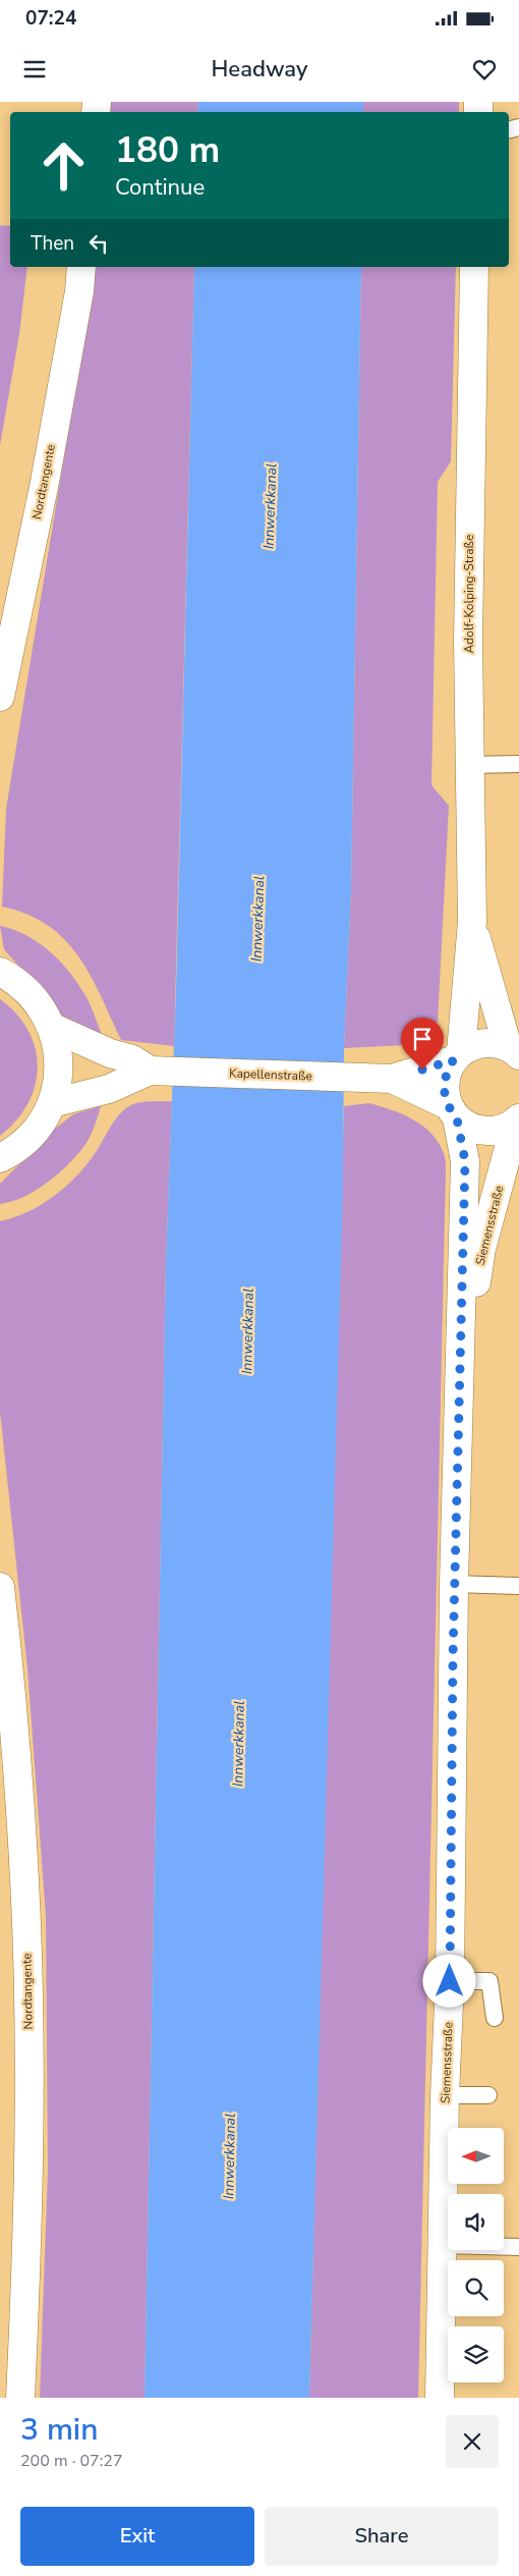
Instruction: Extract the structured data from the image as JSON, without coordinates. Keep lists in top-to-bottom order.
{
  "streets": {
    "street": [
      "Nordtangente",
      "Adolf-Kolping-Straße",
      "Kapellenstraße",
      "Siemensstraße"
    ]
  },
  "crossings": [
    ["Adolf-Kolping-Straße", "Kapellenstraße"],
    ["Adolf-Kolping-Straße", "Siemensstraße"],
    ["Kapellenstraße", "Siemensstraße"]
  ],
  "water": ["Innwerkkanal"],
  "north": "left",
  "page": {
    "status": "07:24",
    "header": "Headway",
    "turn": ["180 m", "Continue"],
    "then": "Then",
    "heading": ["3 min", "200 m · 07:27"],
    "buttons": ["Exit", "Share"]
  }
}
